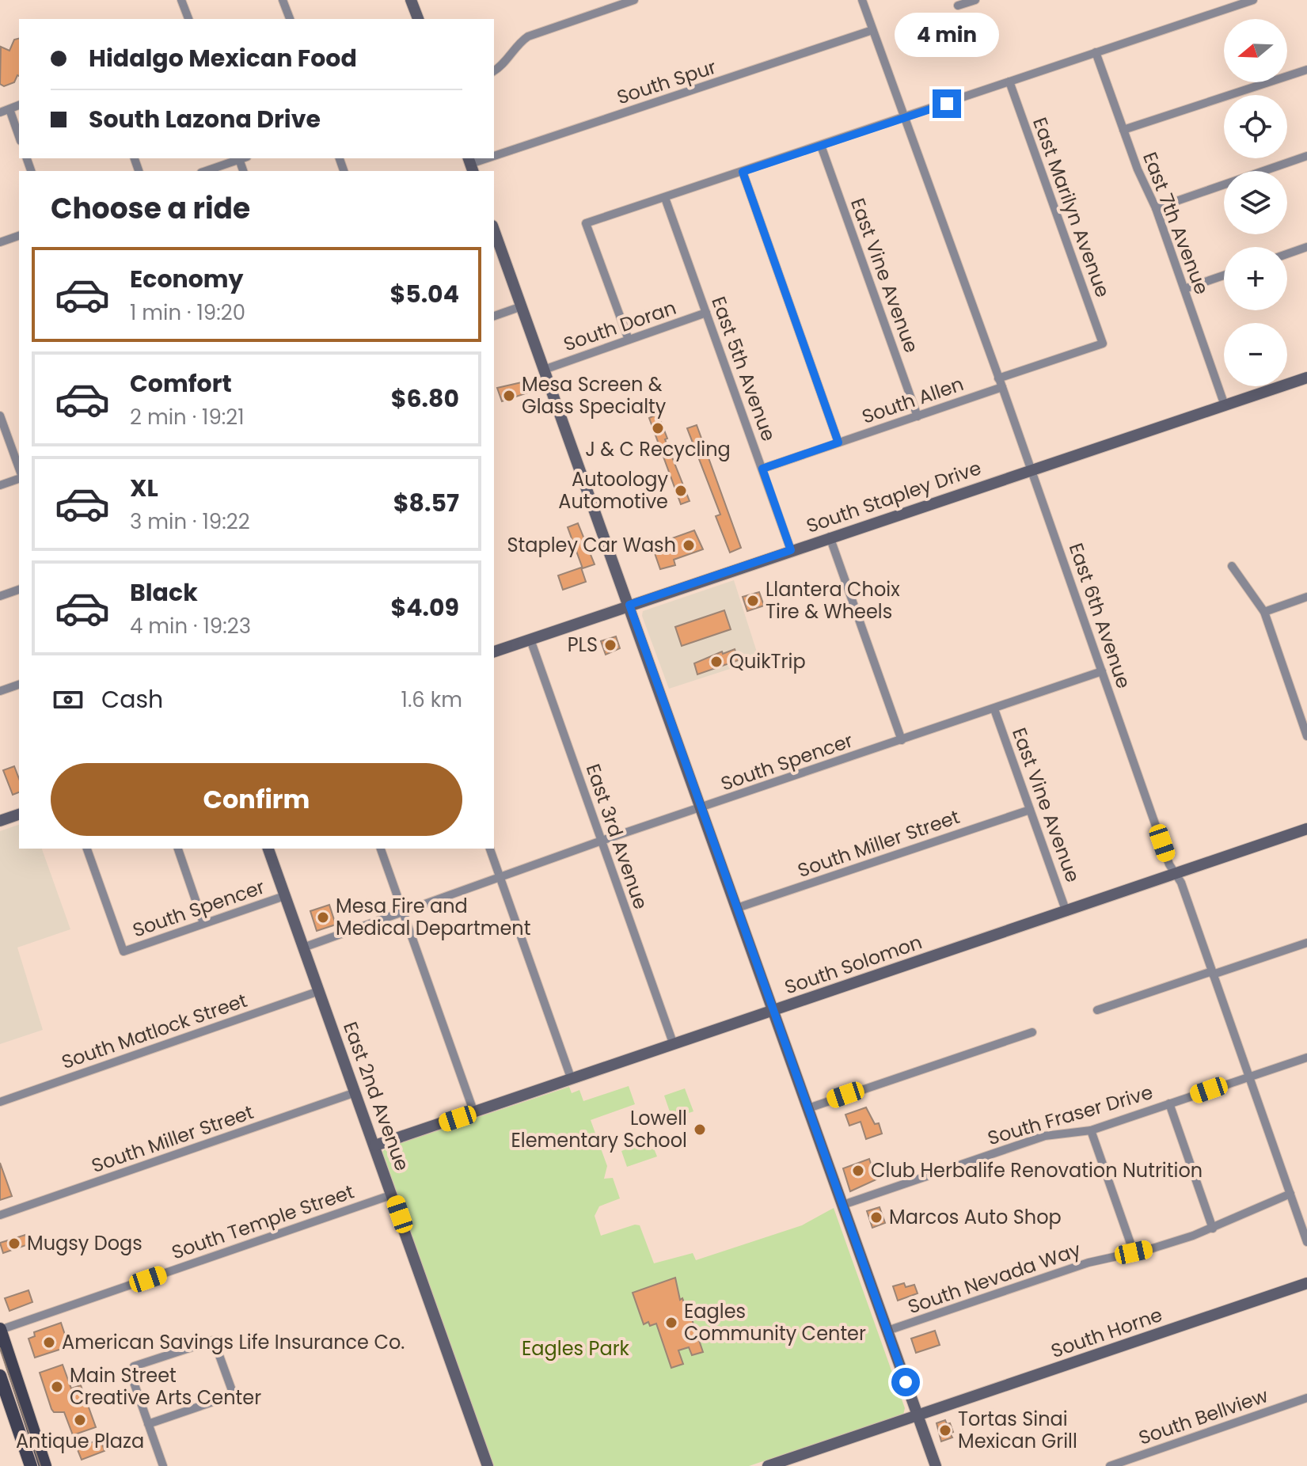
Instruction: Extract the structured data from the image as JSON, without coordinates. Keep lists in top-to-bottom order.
{
  "streets": {
    "main road": [
      "South Stapley Drive",
      "South Solomon",
      "East 2nd Avenue",
      "South Horne"
    ],
    "street": [
      "South Spur",
      "East Marilyn Avenue",
      "East 7th Avenue",
      "East Vine Avenue",
      "South Doran",
      "East 5th Avenue",
      "South Allen",
      "East 6th Avenue",
      "South Spencer",
      "East 3rd Avenue",
      "South Miller Street",
      "South Matlock Street",
      "South Fraser Drive",
      "South Temple Street",
      "South Nevada Way",
      "South Bellview"
    ]
  },
  "crossings": [
    ["South Spur", "East 6th Avenue"],
    ["East Marilyn Avenue", "South Allen"],
    ["East 7th Avenue", "South Stapley Drive"],
    ["East Vine Avenue", "South Allen"],
    ["East Vine Avenue", "South Spencer"],
    ["East Vine Avenue", "South Miller Street"],
    ["East Vine Avenue", "South Solomon"],
    ["South Doran", "East 5th Avenue"],
    ["East 5th Avenue", "South Allen"],
    ["East 5th Avenue", "South Stapley Drive"],
    ["South Allen", "East 6th Avenue"],
    ["South Stapley Drive", "East 6th Avenue"],
    ["South Stapley Drive", "East 3rd Avenue"],
    ["East 6th Avenue", "South Spencer"],
    ["East 6th Avenue", "South Solomon"],
    ["East 6th Avenue", "South Fraser Drive"],
    ["East 6th Avenue", "South Nevada Way"],
    ["South Spencer", "East 3rd Avenue"],
    ["South Spencer", "East 2nd Avenue"],
    ["East 3rd Avenue", "South Solomon"],
    ["South Miller Street", "East 2nd Avenue"],
    ["South Solomon", "East 2nd Avenue"],
    ["South Matlock Street", "East 2nd Avenue"],
    ["East 2nd Avenue", "South Temple Street"]
  ],
  "parks": ["Eagles Park"],
  "places": [
    "Mesa Screen & Glass Specialty",
    "J & C Recycling",
    "Autoology Automotive",
    "Stapley Car Wash",
    "Llantera Choix Tire & Wheels",
    "PLS",
    "QuikTrip",
    "Mesa Fire and Medical Department",
    "Lowell Elementary School",
    "Club Herbalife Renovation Nutrition",
    "Marcos Auto Shop",
    "Mugsy Dogs",
    "Eagles Community Center",
    "American Savings Life Insurance Co.",
    "Main Street Creative Arts Center",
    "Antique Plaza",
    "Tortas Sinai Mexican Grill"
  ],
  "north": "left",
  "page": {
    "bubble": "4 min",
    "map_buttons": ["+", "−"],
    "banner": ["Hidalgo Mexican Food", "South Lazona Drive"],
    "heading": "Choose a ride",
    "list": [
      {
        "name": "Economy",
        "note": "1 min · 19:20",
        "value": "$5.04"
      },
      {
        "name": "Comfort",
        "note": "2 min · 19:21",
        "value": "$6.80"
      },
      {
        "name": "XL",
        "note": "3 min · 19:22",
        "value": "$8.57"
      },
      {
        "name": "Black",
        "note": "4 min · 19:23",
        "value": "$4.09"
      }
    ],
    "pay": ["Cash", "1.6 km"],
    "buttons": "Confirm"
  }
}
